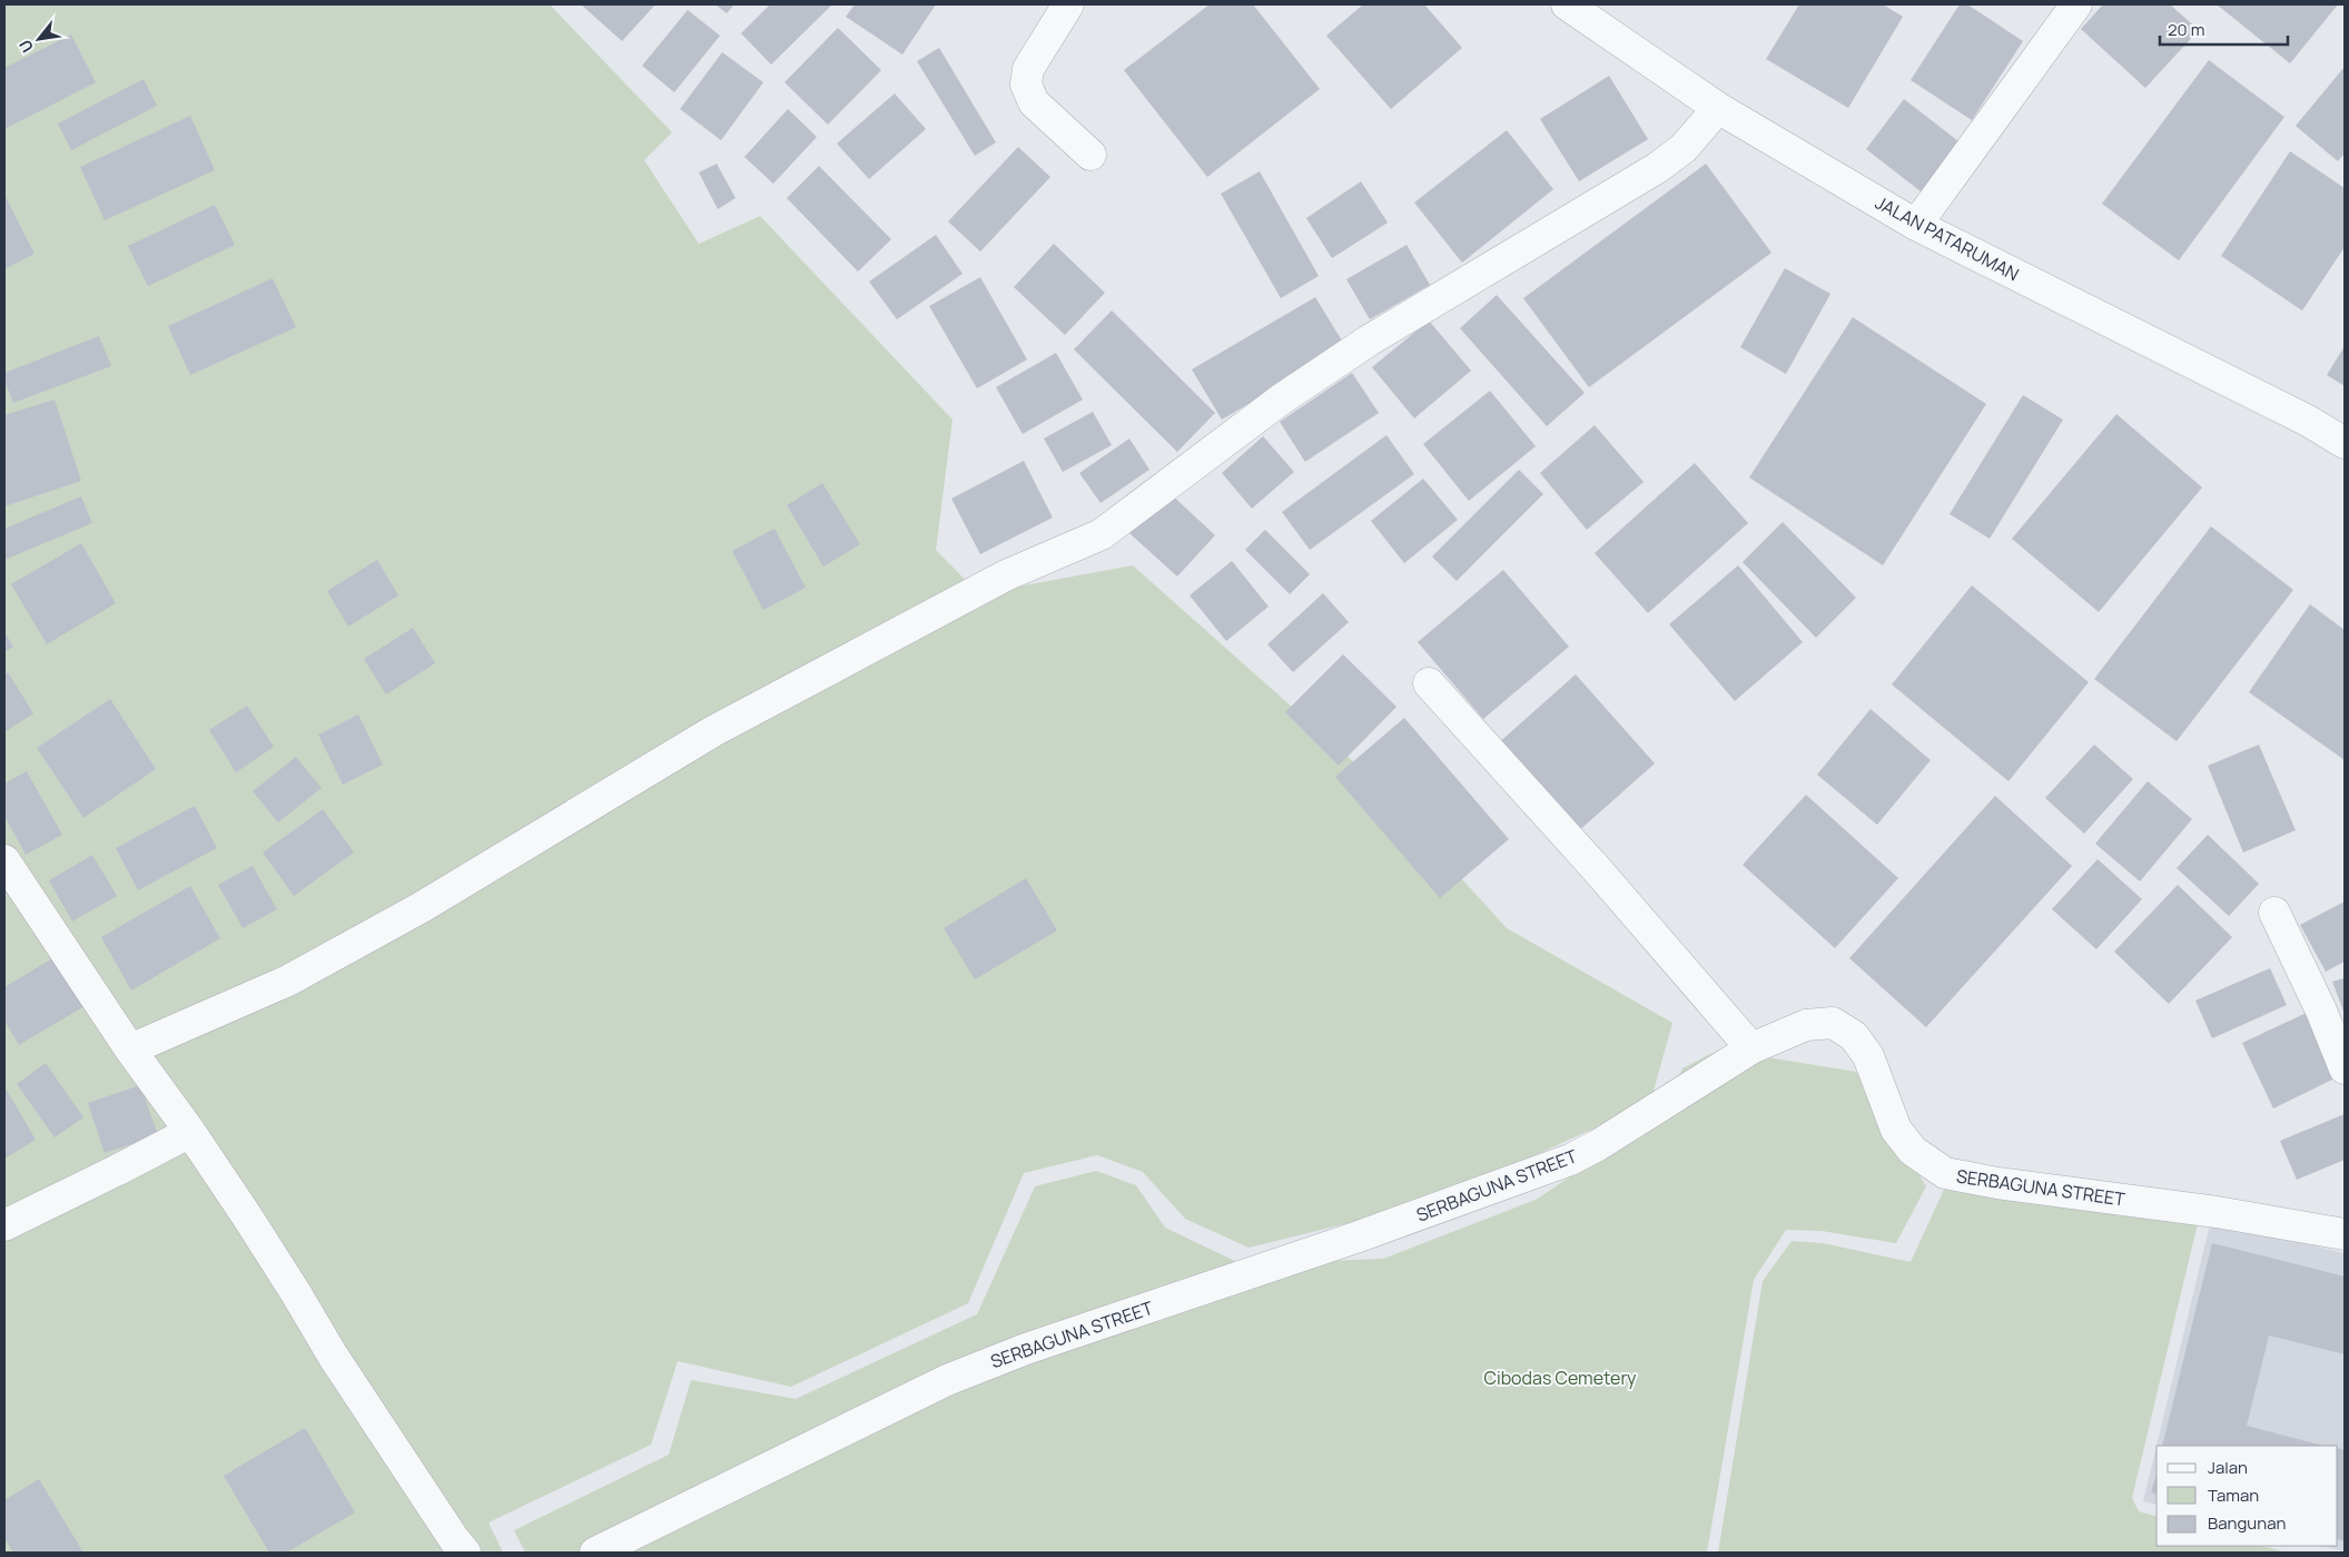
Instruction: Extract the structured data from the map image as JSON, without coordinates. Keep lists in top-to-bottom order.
{
  "streets": {
    "street": ["JALAN PATARUMAN", "SERBAGUNA STREET"]
  },
  "parks": ["Cibodas Cemetery"],
  "legend": ["Jalan", "Taman", "Bangunan"],
  "scale_bar": "20 m",
  "north": "bottom left"
}
